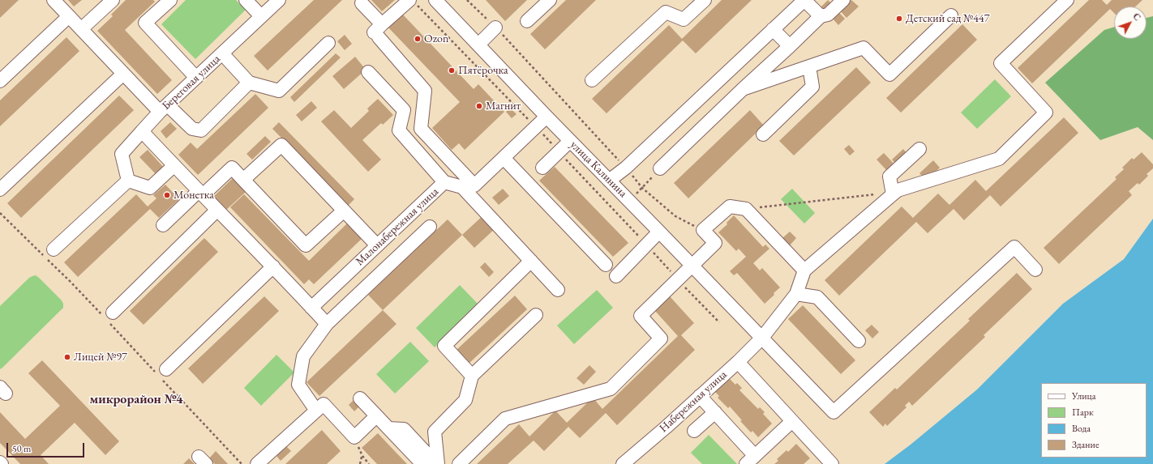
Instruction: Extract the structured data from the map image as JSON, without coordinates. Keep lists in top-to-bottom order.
{
  "streets": {
    "street": [
      "Береговая улица",
      "улица Калинина",
      "Малонабережная улица",
      "Набережная улица"
    ]
  },
  "crossings": [
    ["улица Калинина", "Набережная улица"]
  ],
  "districts": ["микрорайон №4"],
  "places": [
    "Детский сад №447",
    "Ozon",
    "Пятёрочка",
    "Магнит",
    "Монетка",
    "Лицей №97"
  ],
  "legend": [
    "Улица",
    "Парк",
    "Вода",
    "Здание"
  ],
  "scale_bar": "50 m",
  "north": "top right"
}
